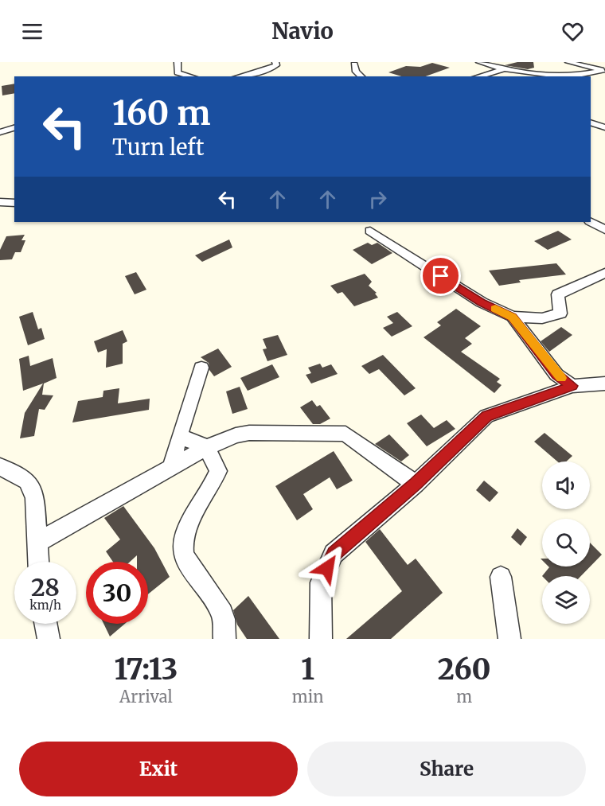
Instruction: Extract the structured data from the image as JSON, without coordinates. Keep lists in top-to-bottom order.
{
  "page": {
    "header": "Navio",
    "turn": ["160 m", "Turn left"],
    "speed": "28 km/h",
    "limit": "30",
    "eta": [
      "17:13",
      "Arrival",
      "1",
      "min",
      "260",
      "m"
    ],
    "buttons": ["Exit", "Share"]
  }
}
